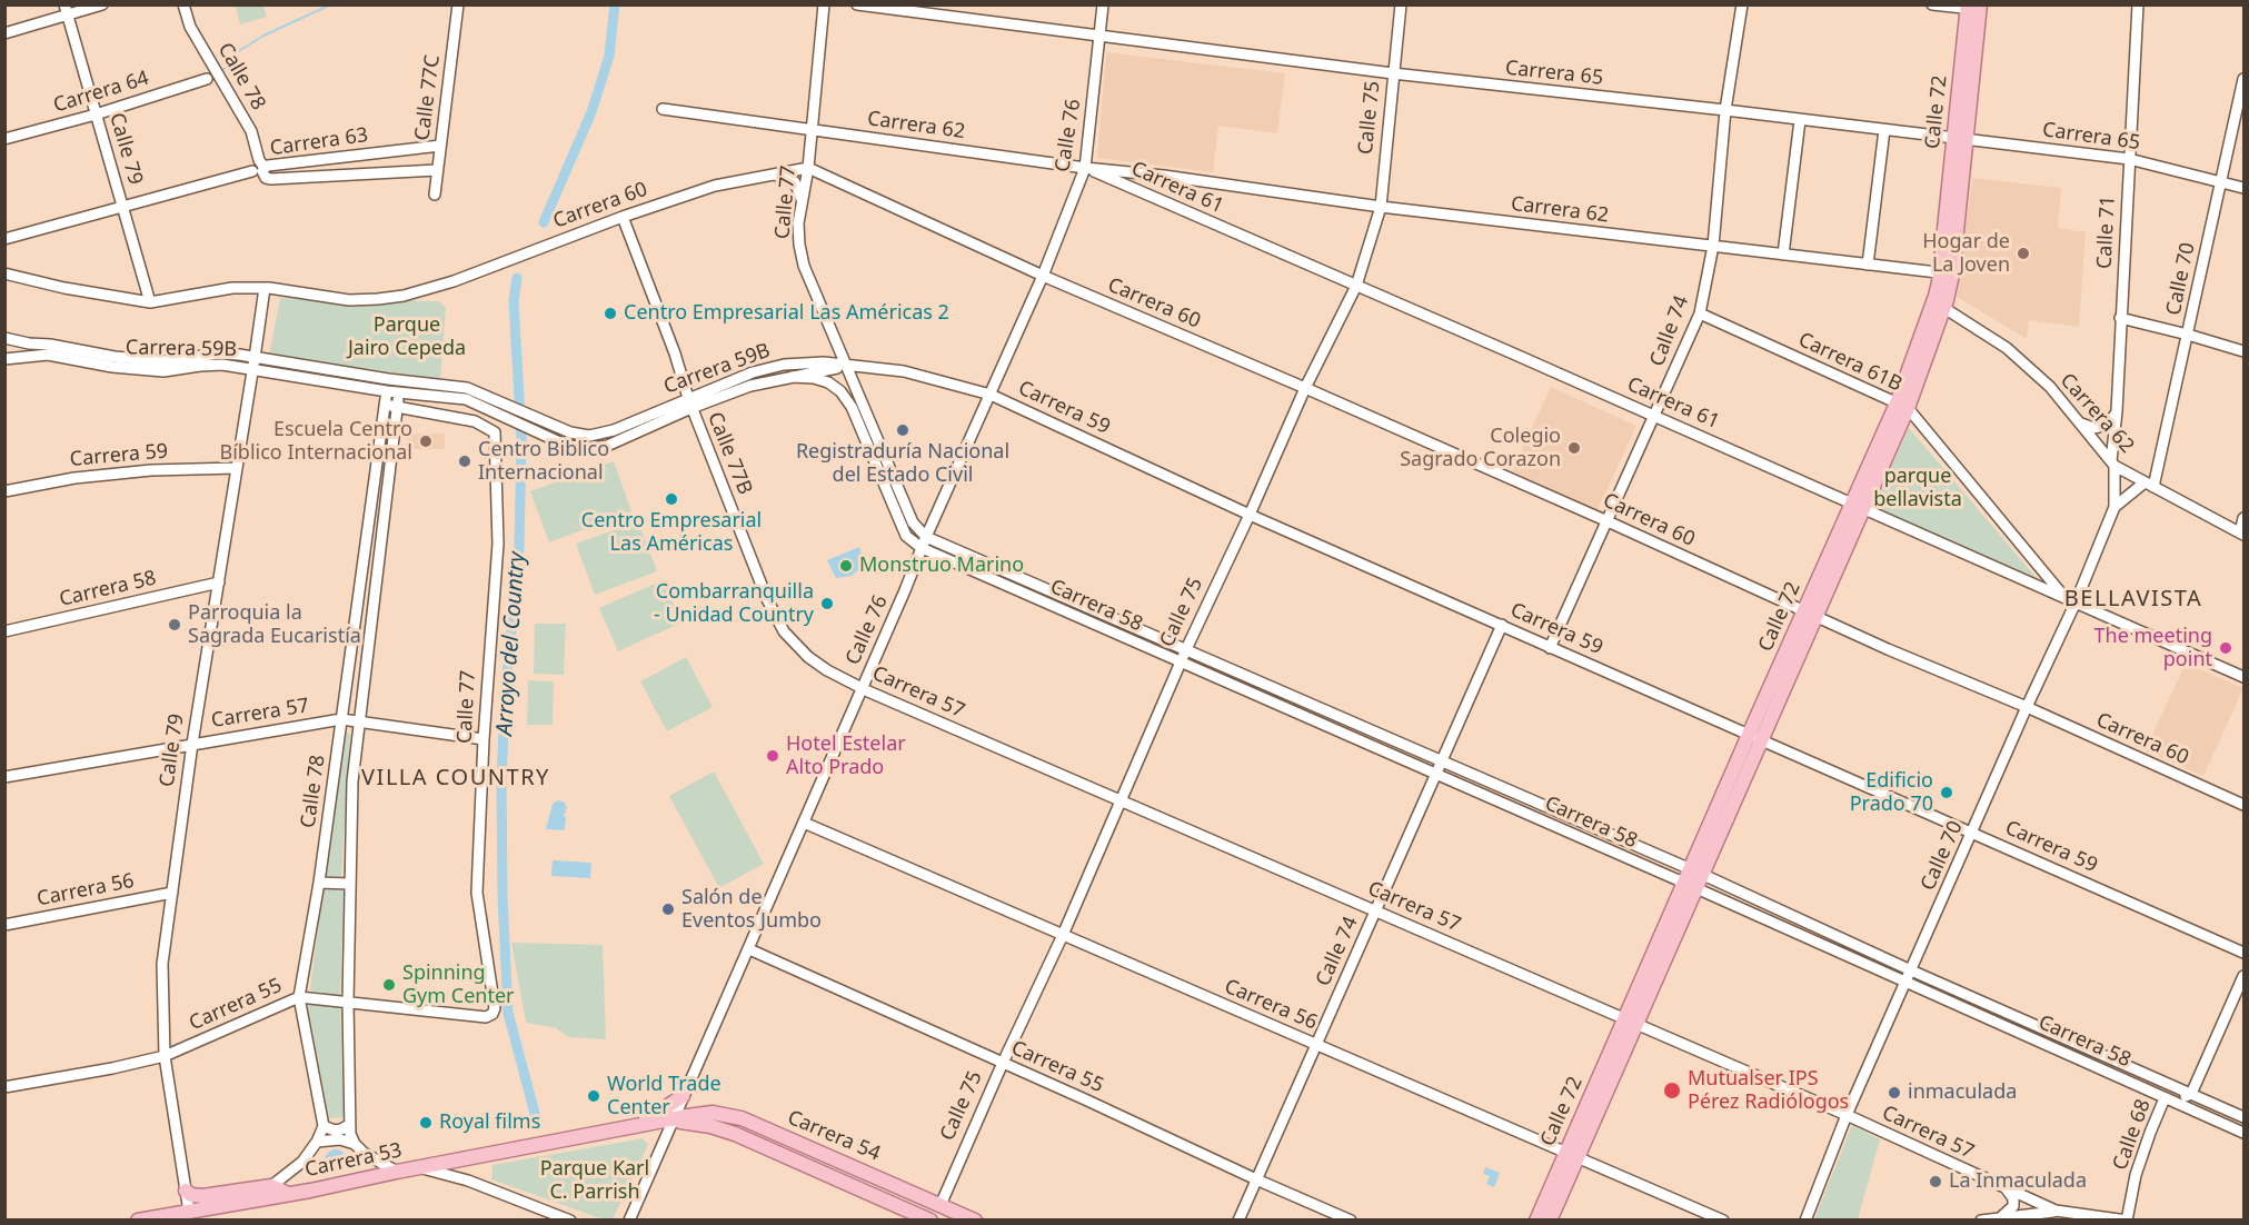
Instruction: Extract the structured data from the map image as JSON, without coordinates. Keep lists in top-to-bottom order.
{
  "streets": {
    "main road": [
      "Calle 72",
      "Calle 75",
      "Carrera 54",
      "Carrera 53"
    ],
    "street": [
      "Carrera 65",
      "Calle 78",
      "Carrera 64",
      "Calle 77C",
      "Carrera 62",
      "Calle 76",
      "Carrera 63",
      "Calle 79",
      "Carrera 61",
      "Calle 77",
      "Carrera 60",
      "Calle 71",
      "Calle 70",
      "Calle 74",
      "Carrera 59B",
      "Carrera 61B",
      "Carrera 59",
      "Calle 77B",
      "Carrera 58",
      "Carrera 57",
      "Carrera 56",
      "Carrera 55",
      "Calle 68"
    ]
  },
  "crossings": [
    ["Carrera 65", "Calle 72"],
    ["Carrera 65", "Calle 75"],
    ["Carrera 65", "Calle 76"],
    ["Carrera 65", "Calle 71"],
    ["Carrera 65", "Calle 70"],
    ["Carrera 65", "Calle 74"],
    ["Calle 78", "Carrera 63"],
    ["Calle 78", "Calle 77"],
    ["Calle 78", "Carrera 59B"],
    ["Calle 78", "Carrera 57"],
    ["Calle 78", "Carrera 55"],
    ["Carrera 64", "Calle 79"],
    ["Calle 77C", "Carrera 63"],
    ["Calle 72", "Carrera 62"],
    ["Calle 72", "Carrera 61"],
    ["Calle 72", "Carrera 60"],
    ["Calle 72", "Carrera 61B"],
    ["Calle 72", "Carrera 59"],
    ["Calle 72", "Carrera 58"],
    ["Calle 72", "Carrera 57"],
    ["Calle 72", "Carrera 56"],
    ["Calle 75", "Carrera 62"],
    ["Calle 75", "Carrera 61"],
    ["Calle 75", "Carrera 60"],
    ["Calle 75", "Carrera 59"],
    ["Calle 75", "Carrera 58"],
    ["Calle 75", "Carrera 57"],
    ["Calle 75", "Carrera 56"],
    ["Calle 75", "Carrera 55"],
    ["Calle 75", "Carrera 54"],
    ["Carrera 62", "Calle 76"],
    ["Carrera 62", "Carrera 61"],
    ["Carrera 62", "Calle 77"],
    ["Carrera 62", "Calle 71"],
    ["Carrera 62", "Calle 70"],
    ["Carrera 62", "Calle 74"],
    ["Calle 76", "Carrera 61"],
    ["Calle 76", "Calle 77"],
    ["Calle 76", "Carrera 60"],
    ["Calle 76", "Carrera 59"],
    ["Calle 76", "Carrera 58"],
    ["Calle 76", "Carrera 57"],
    ["Calle 76", "Carrera 56"],
    ["Calle 76", "Carrera 55"],
    ["Calle 76", "Carrera 54"],
    ["Carrera 63", "Calle 79"],
    ["Calle 79", "Carrera 60"],
    ["Calle 79", "Carrera 59B"],
    ["Calle 79", "Carrera 59"],
    ["Calle 79", "Carrera 58"],
    ["Calle 79", "Carrera 57"],
    ["Calle 79", "Carrera 56"],
    ["Calle 79", "Carrera 55"],
    ["Calle 79", "Carrera 53"],
    ["Carrera 61", "Calle 70"],
    ["Carrera 61", "Calle 74"],
    ["Carrera 61", "Carrera 61B"],
    ["Calle 77", "Carrera 60"],
    ["Calle 77", "Carrera 59B"],
    ["Calle 77", "Carrera 59"],
    ["Calle 77", "Carrera 58"],
    ["Calle 77", "Carrera 57"],
    ["Calle 77", "Carrera 55"],
    ["Carrera 60", "Calle 70"],
    ["Carrera 60", "Calle 74"],
    ["Carrera 60", "Calle 77B"],
    ["Calle 71", "Calle 70"],
    ["Calle 70", "Carrera 61B"],
    ["Calle 70", "Carrera 59"],
    ["Calle 70", "Carrera 58"],
    ["Calle 70", "Carrera 57"],
    ["Calle 74", "Carrera 61B"],
    ["Calle 74", "Carrera 59"],
    ["Calle 74", "Carrera 58"],
    ["Calle 74", "Carrera 57"],
    ["Calle 74", "Carrera 56"],
    ["Calle 74", "Carrera 55"],
    ["Carrera 59B", "Carrera 59"],
    ["Carrera 59B", "Calle 77B"],
    ["Calle 77B", "Carrera 57"],
    ["Carrera 58", "Calle 68"],
    ["Carrera 57", "Calle 68"],
    ["Carrera 54", "Carrera 53"]
  ],
  "districts": ["BELLAVISTA", "VILLA COUNTRY"],
  "water": ["Arroyo del Country"],
  "parks": ["Parque Jairo Cepeda", "parque bellavista", "Parque Karl C. Parrish"],
  "places": [
    "Hogar de La Joven",
    "Centro Empresarial Las Américas 2",
    "Registraduría Nacional del Estado Civil",
    "Escuela Centro Bíblico Internacional",
    "Colegio Sagrado Corazon",
    "Centro Biblico Internacional",
    "Centro Empresarial Las Américas",
    "Monstruo Marino",
    "Combarranquilla - Unidad Country",
    "Parroquia la Sagrada Eucaristía",
    "The meeting point",
    "Hotel Estelar Alto Prado",
    "Edificio Prado 70",
    "Salón de Eventos Jumbo",
    "Spinning Gym Center",
    "Mutualser IPS Pérez Radiólogos",
    "inmaculada",
    "World Trade Center",
    "Royal films",
    "La Inmaculada"
  ]
}
